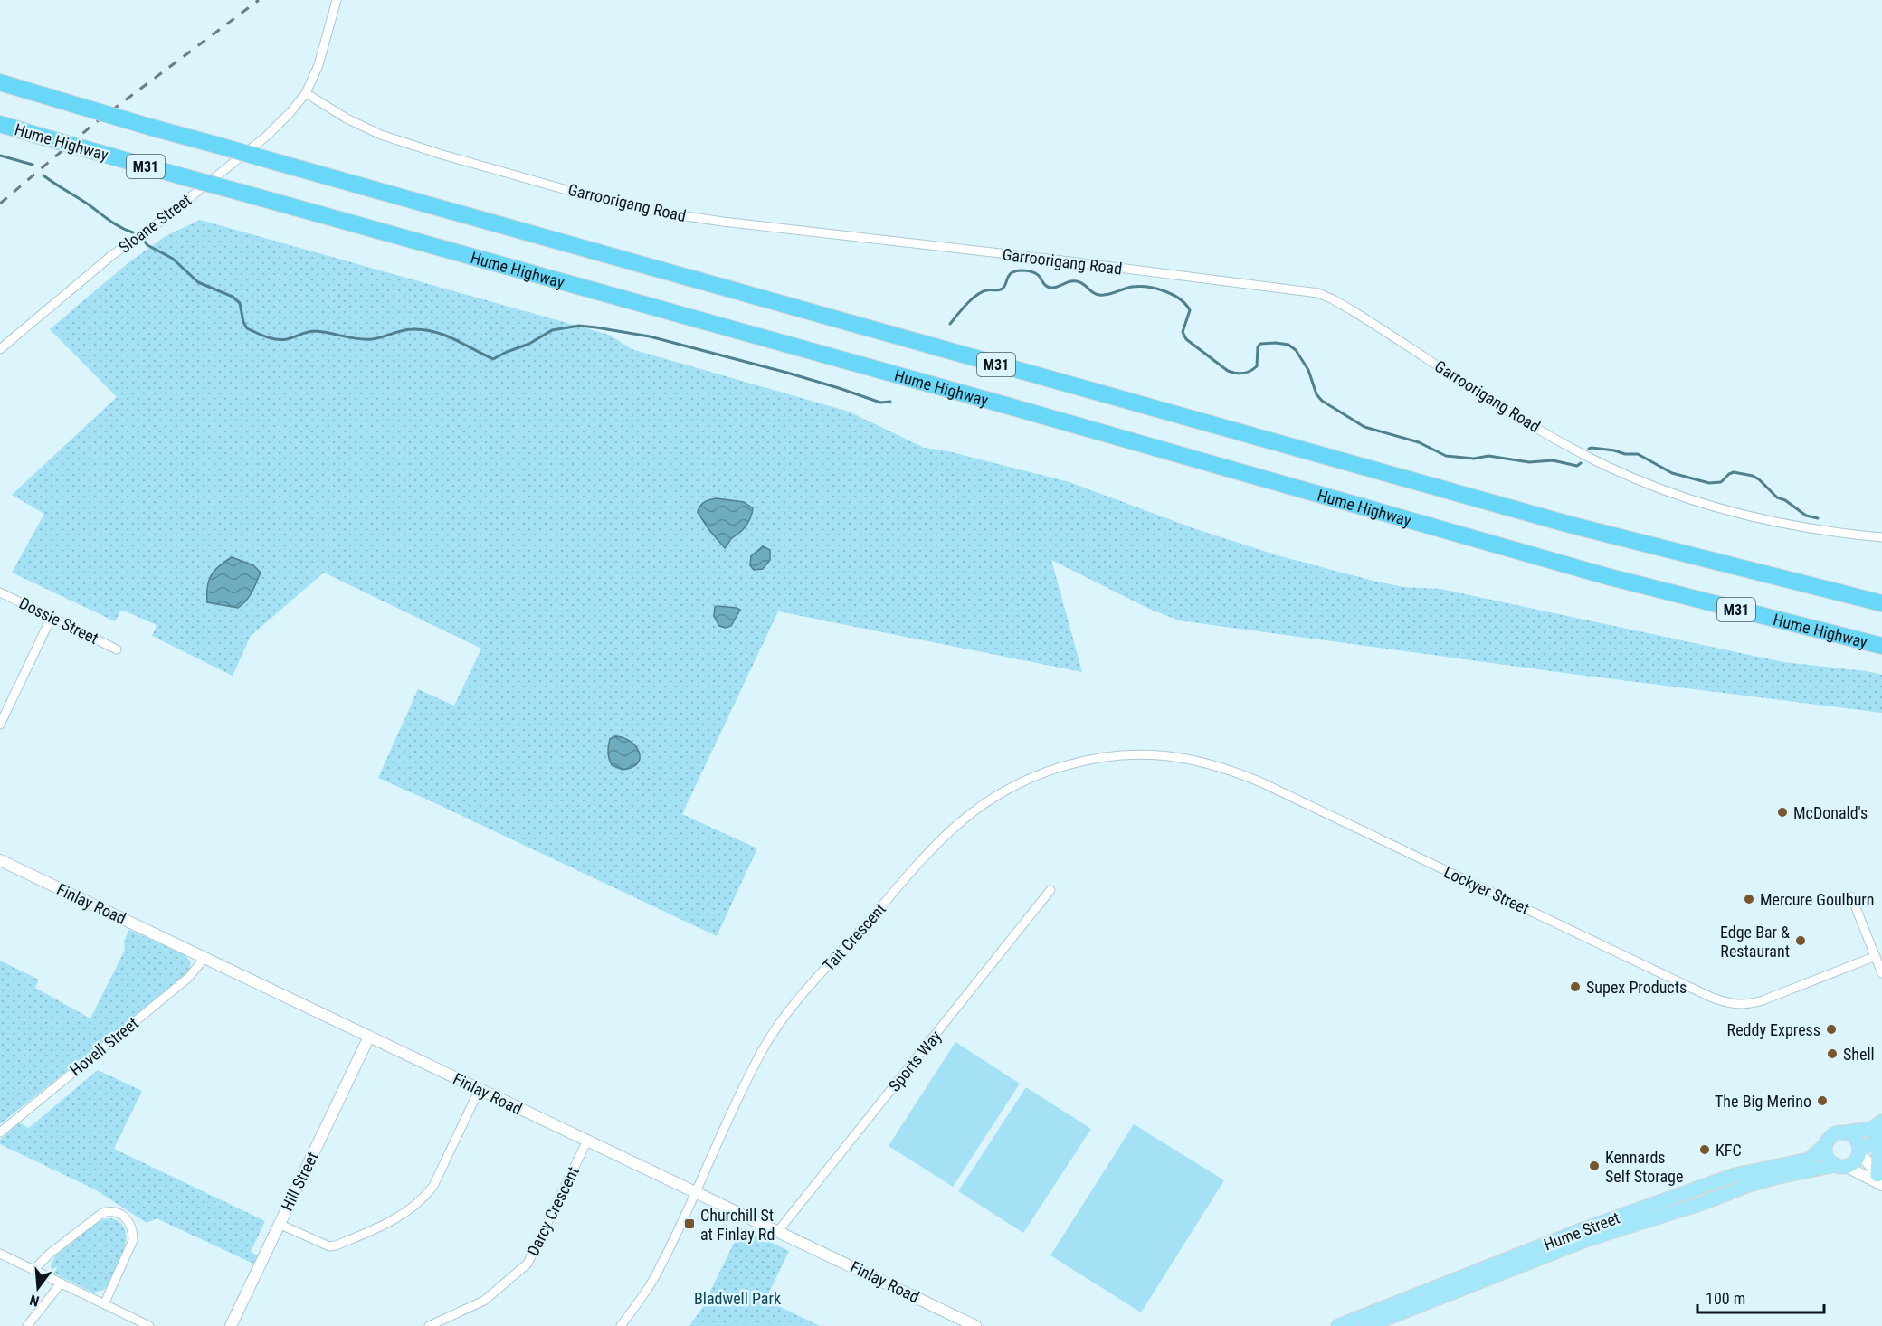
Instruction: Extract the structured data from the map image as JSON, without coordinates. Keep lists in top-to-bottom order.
{
  "streets": {
    "highway": ["Hume Highway", "M31"],
    "main road": ["Hume Street"],
    "street": [
      "Garroorigang Road",
      "Sloane Street",
      "Dossie Street",
      "Lockyer Street",
      "Finlay Road",
      "Tait Crescent",
      "Hovell Street",
      "Sports Way",
      "Hill Street",
      "Darcy Crescent"
    ]
  },
  "crossings": [
    ["Garroorigang Road", "Sloane Street"],
    ["Lockyer Street", "Tait Crescent"],
    ["Finlay Road", "Tait Crescent"],
    ["Finlay Road", "Hovell Street"],
    ["Finlay Road", "Sports Way"],
    ["Finlay Road", "Hill Street"],
    ["Finlay Road", "Darcy Crescent"]
  ],
  "parks": ["Bladwell Park"],
  "places": {
    "other": [
      "McDonald's",
      "Mercure Goulburn",
      "Edge Bar & Restaurant",
      "Supex Products",
      "Reddy Express",
      "Shell",
      "The Big Merino",
      "KFC",
      "Kennards Self Storage"
    ],
    "transit": ["Churchill St at Finlay Rd"]
  },
  "scale_bar": "100 m",
  "north": "bottom"
}
